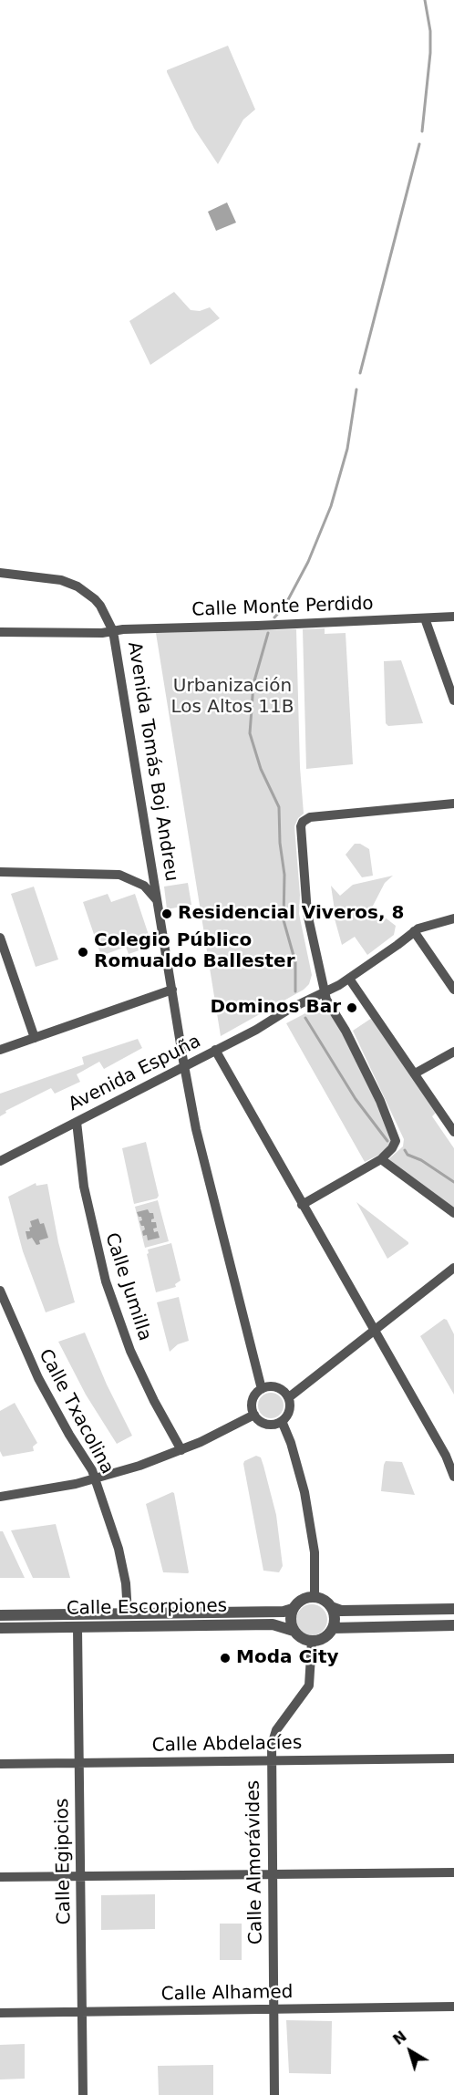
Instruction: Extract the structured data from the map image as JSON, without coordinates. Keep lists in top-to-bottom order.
{
  "streets": {
    "street": [
      "Calle Monte Perdido",
      "Avenida Tomás Boj Andreu",
      "Avenida Espuña",
      "Calle Jumilla",
      "Calle Txacolina",
      "Calle Escorpiones",
      "Calle Abdelacíes",
      "Calle Egipcios",
      "Calle Almorávides",
      "Calle Alhamed"
    ]
  },
  "crossings": [
    ["Calle Monte Perdido", "Avenida Tomás Boj Andreu"],
    ["Avenida Tomás Boj Andreu", "Avenida Espuña"],
    ["Avenida Espuña", "Calle Jumilla"],
    ["Calle Txacolina", "Calle Escorpiones"],
    ["Calle Escorpiones", "Calle Egipcios"],
    ["Calle Escorpiones", "Calle Almorávides"],
    ["Calle Abdelacíes", "Calle Egipcios"],
    ["Calle Abdelacíes", "Calle Almorávides"],
    ["Calle Egipcios", "Calle Alhamed"],
    ["Calle Almorávides", "Calle Alhamed"]
  ],
  "parks": ["Urbanización Los Altos 11B"],
  "places": [
    "Residencial Viveros, 8",
    "Colegio Público Romualdo Ballester",
    "Dominos Bar",
    "Moda City"
  ],
  "north": "top left"
}
